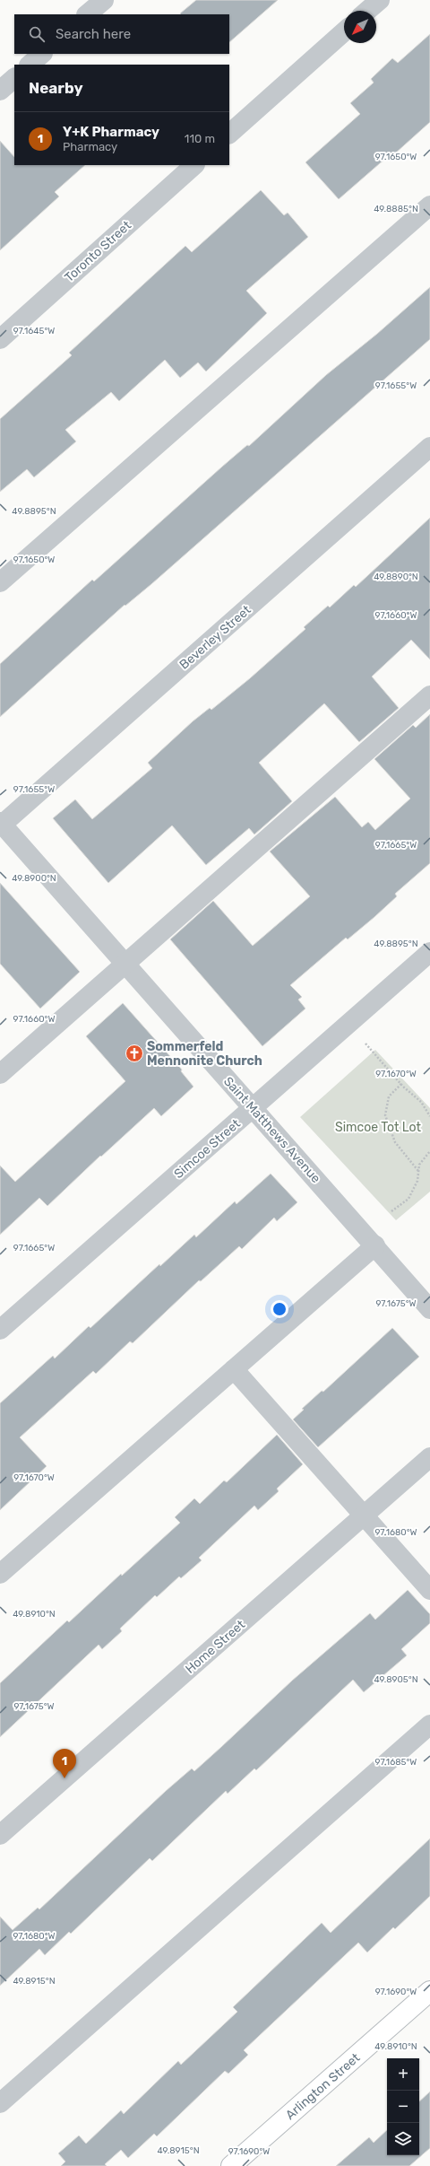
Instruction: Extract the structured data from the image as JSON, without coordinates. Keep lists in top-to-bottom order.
{
  "streets": {
    "main road": ["Arlington Street"],
    "street": [
      "Toronto Street",
      "Beverley Street",
      "Saint Matthews Avenue",
      "Simcoe Street",
      "Home Street"
    ]
  },
  "crossings": [
    ["Beverley Street", "Saint Matthews Avenue"],
    ["Saint Matthews Avenue", "Simcoe Street"]
  ],
  "parks": ["Simcoe Tot Lot"],
  "places": {
    "church": ["Sommerfeld Mennonite Church"]
  },
  "north": "bottom left",
  "page": {
    "search": "Search here",
    "heading": "Nearby",
    "list": [
      {
        "mark": "1",
        "name": "Y+K Pharmacy",
        "note": "Pharmacy",
        "value": "110 m"
      }
    ],
    "pins": "1",
    "map_buttons": ["+", "−"]
  },
  "coordinates": [
    "97.1650°W",
    "49.8885°N",
    "97.1645°W",
    "97.1655°W",
    "49.8895°N",
    "49.8890°N",
    "97.1660°W",
    "97.1665°W",
    "49.8900°N",
    "97.1670°W",
    "97.1675°W",
    "97.1680°W",
    "49.8910°N",
    "49.8905°N",
    "97.1685°W",
    "49.8915°N",
    "97.1690°W"
  ]
}
